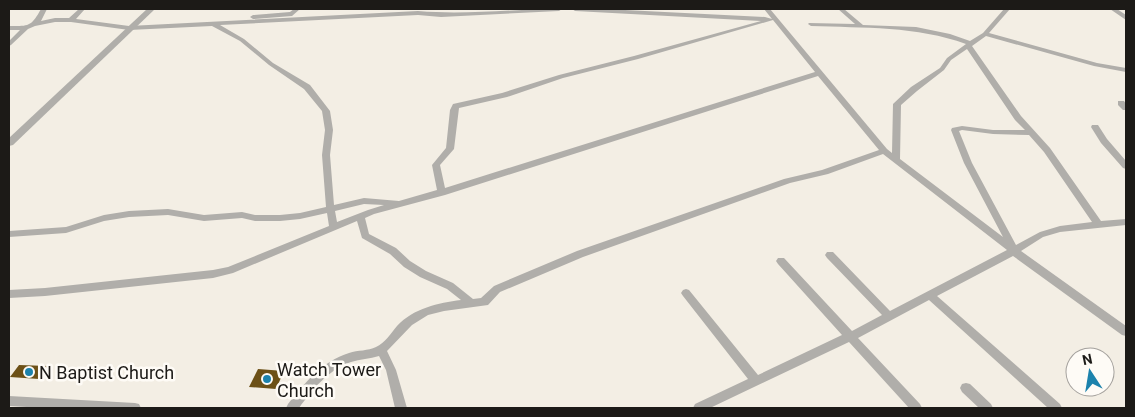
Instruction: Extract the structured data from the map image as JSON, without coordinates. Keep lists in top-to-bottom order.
{
  "places": ["N Baptist Church", "Watch Tower Church"],
  "north": "top"
}
